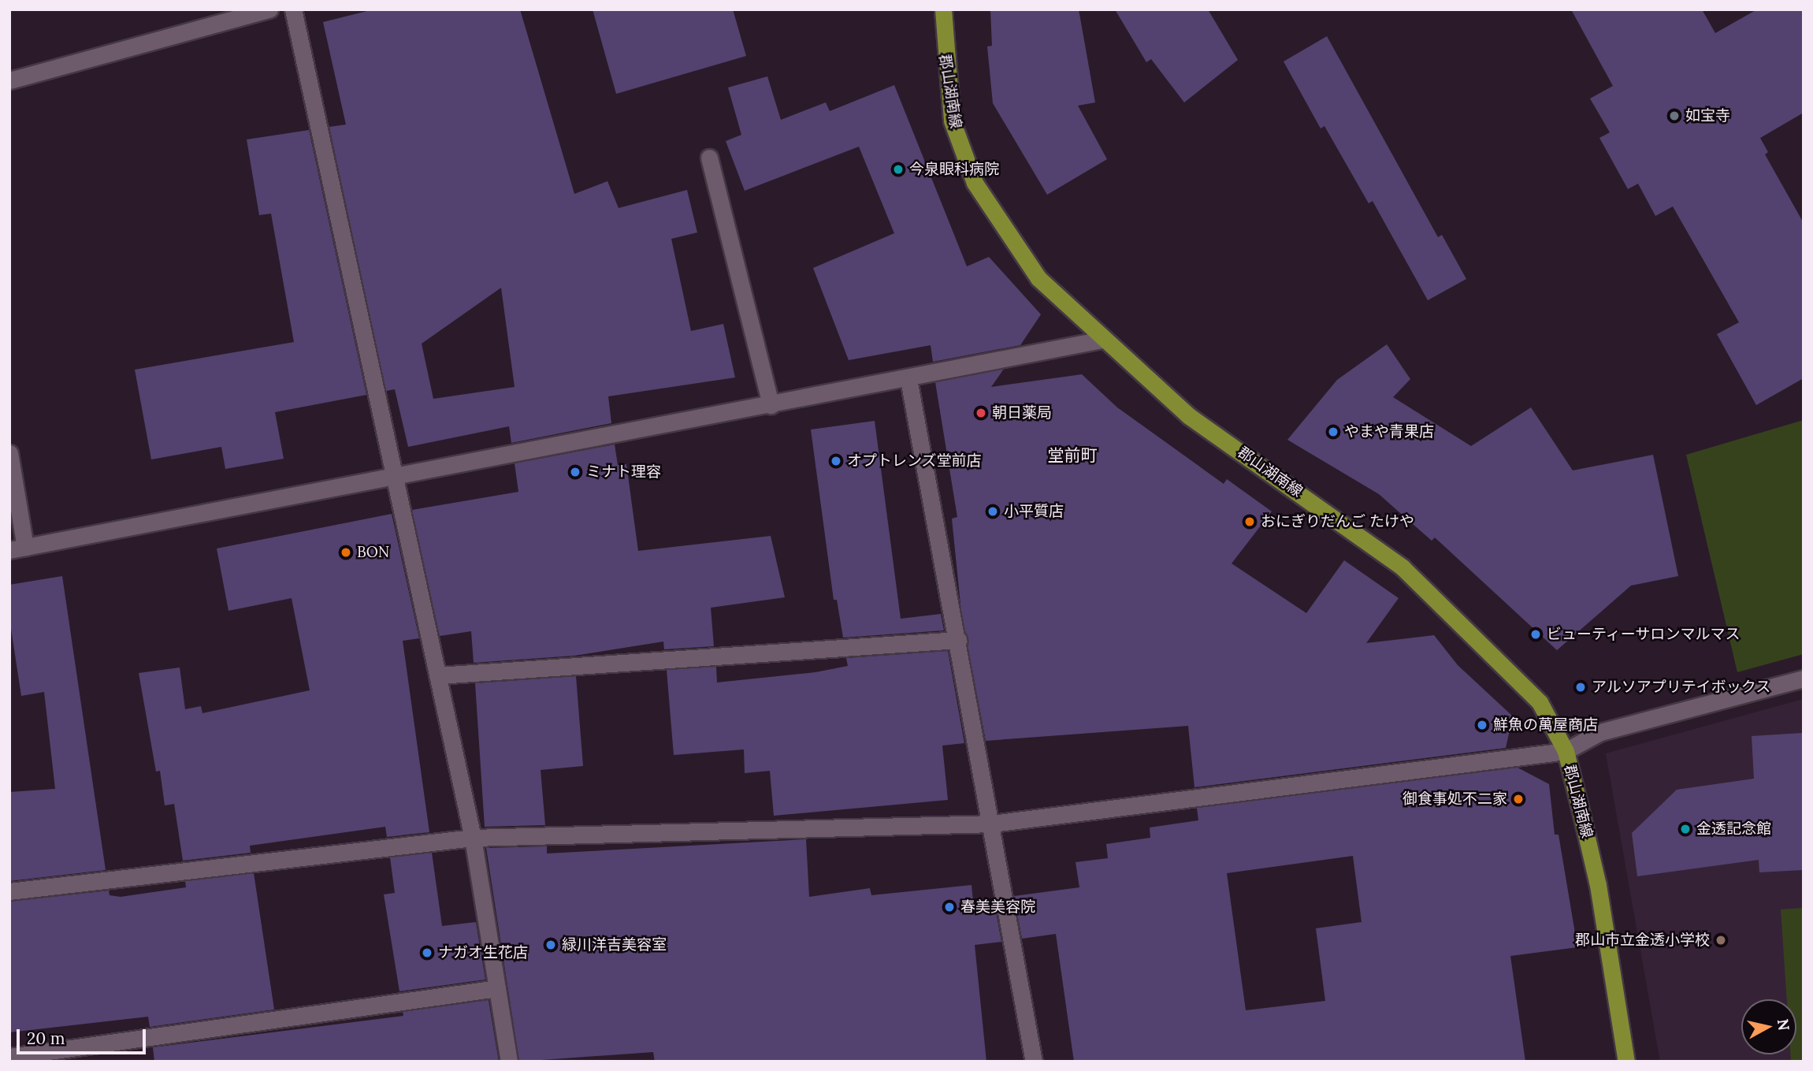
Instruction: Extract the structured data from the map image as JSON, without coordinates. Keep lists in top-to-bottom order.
{
  "streets": {
    "main road": ["郡山湖南線"]
  },
  "districts": ["堂前町"],
  "places": [
    "如宝寺",
    "今泉眼科病院",
    "朝日薬局",
    "やまや青果店",
    "オプトレンズ堂前店",
    "ミナト理容",
    "小平質店",
    "おにぎりだんご たけや",
    "BON",
    "ビューティーサロンマルマス",
    "アルソアプリテイボックス",
    "鮮魚の萬屋商店",
    "御食事処不二家",
    "金透記念館",
    "春美美容院",
    "郡山市立金透小学校",
    "緑川洋吉美容室",
    "ナガオ生花店"
  ],
  "scale_bar": "20 m",
  "north": "right"
}
